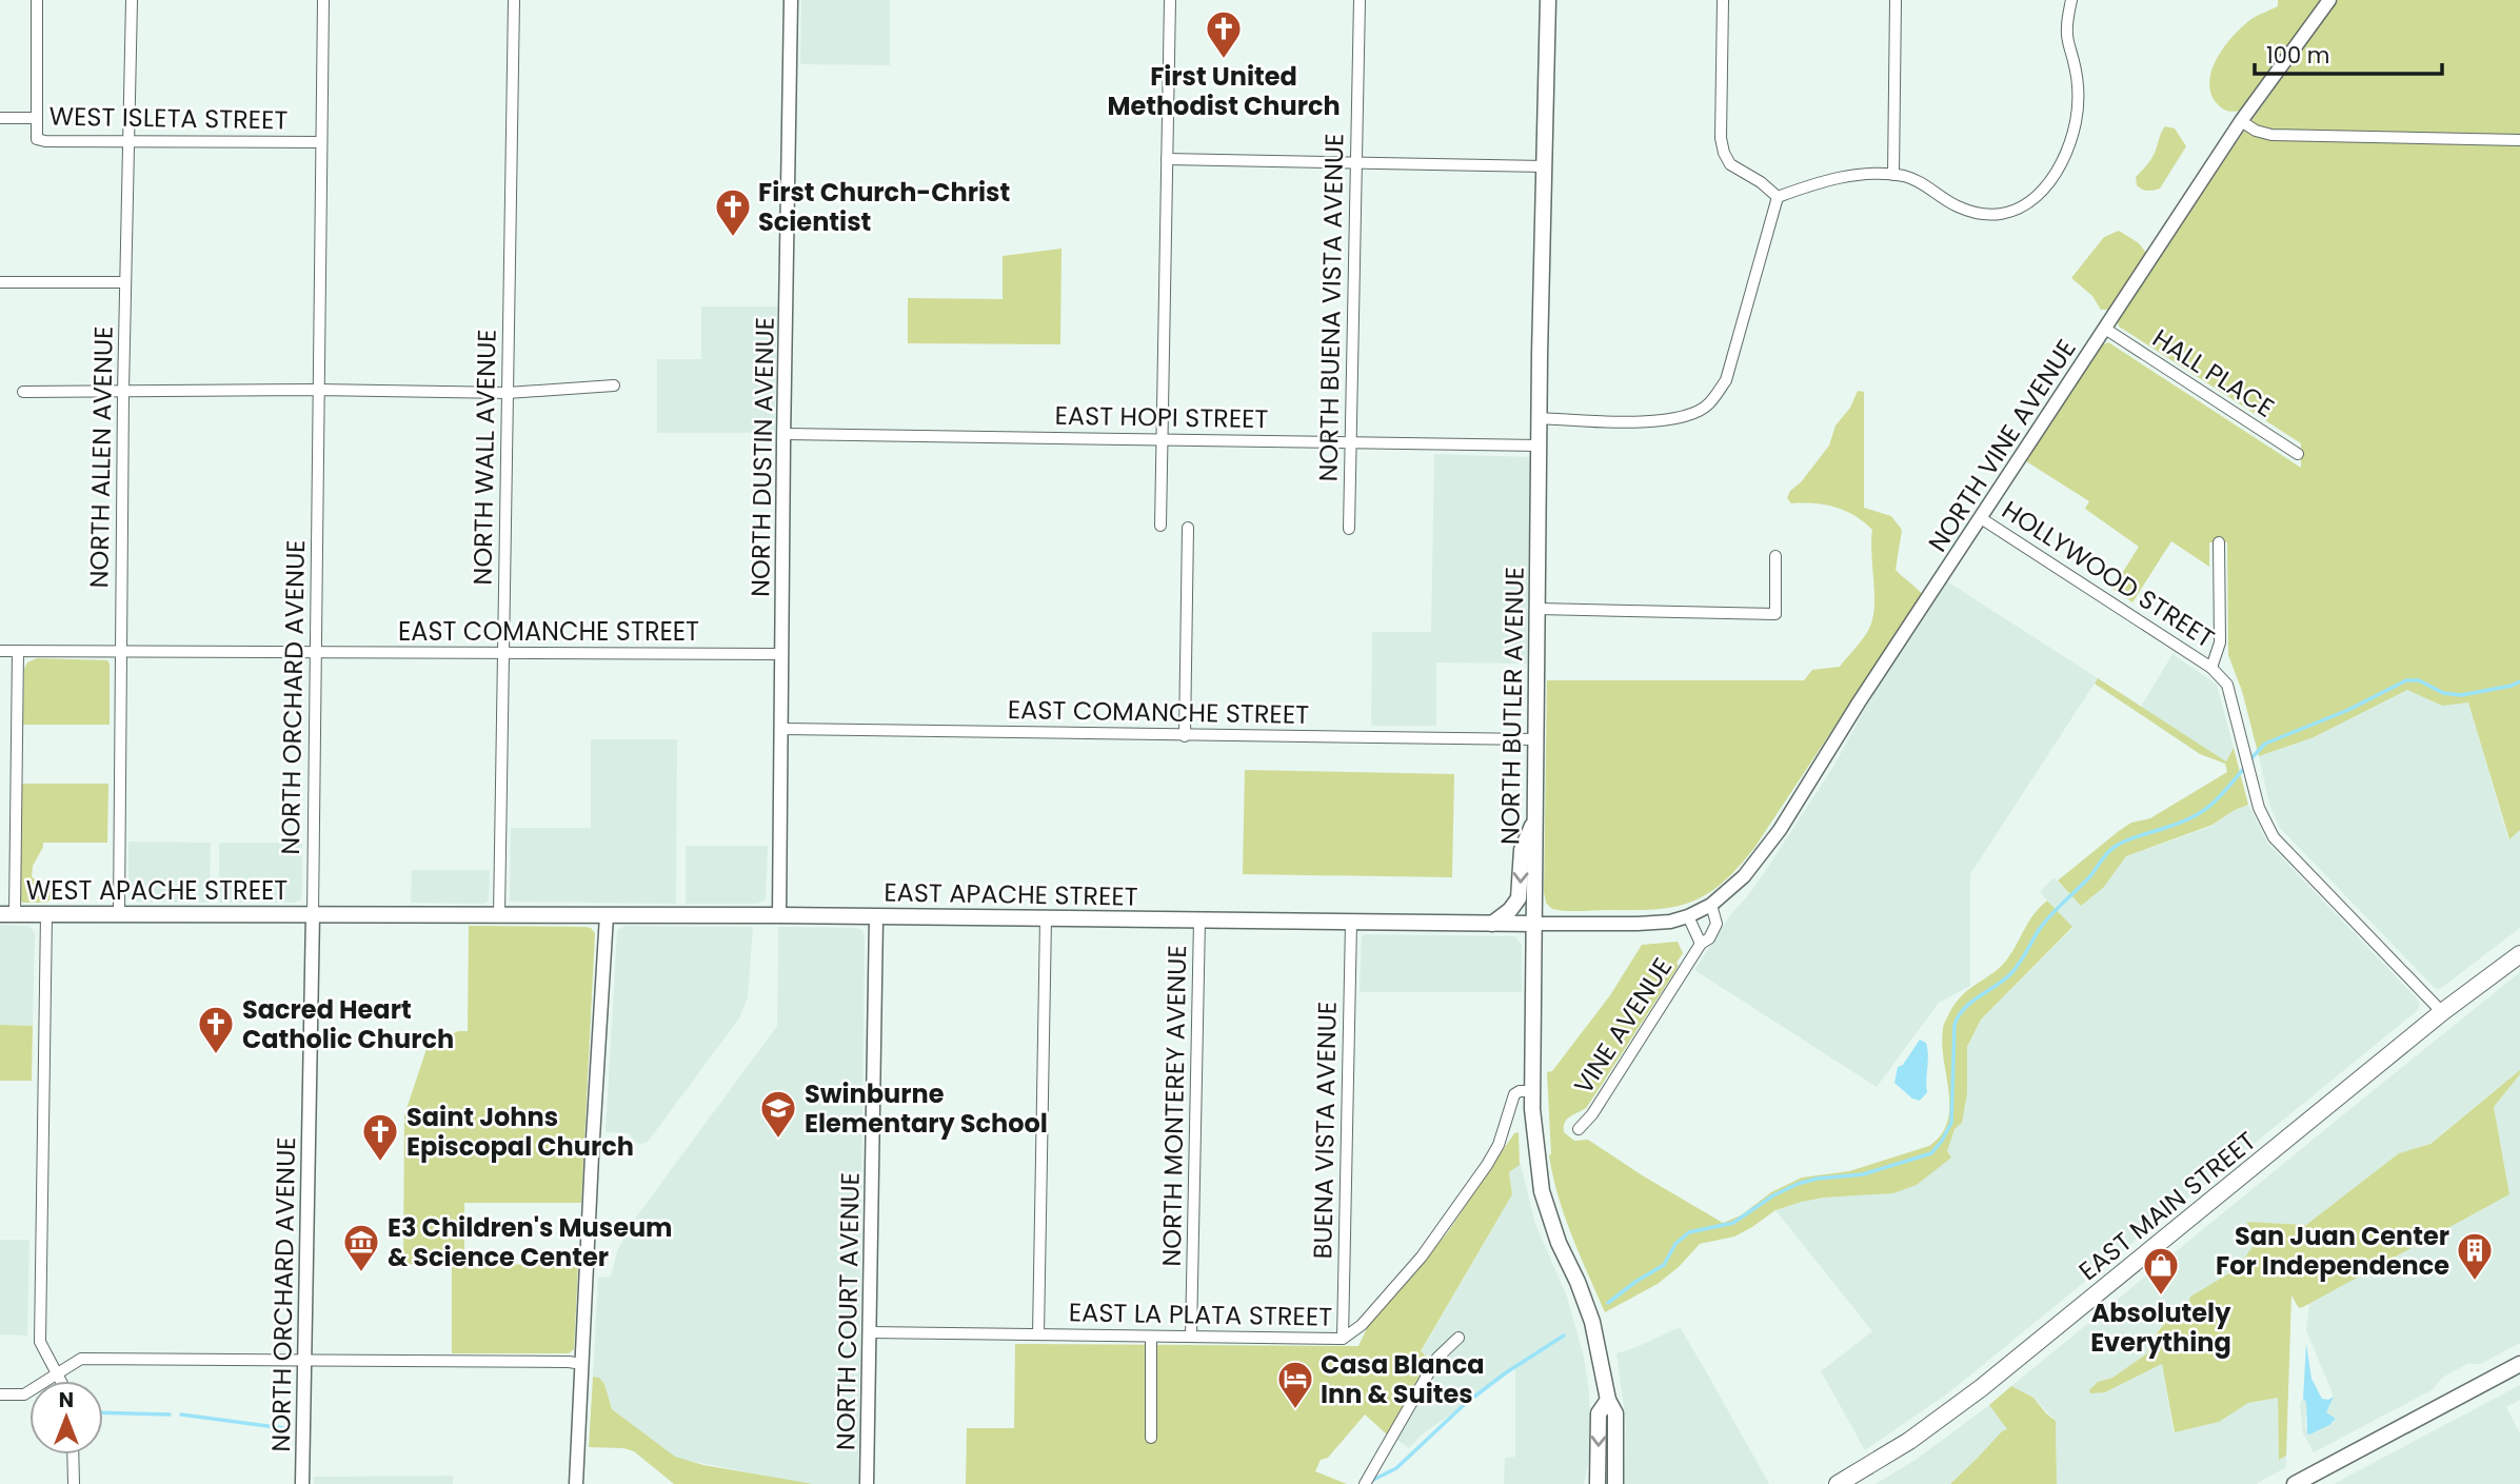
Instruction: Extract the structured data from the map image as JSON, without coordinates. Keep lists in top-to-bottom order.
{
  "streets": {
    "main road": [
      "NORTH BUTLER AVENUE",
      "WEST APACHE STREET",
      "EAST APACHE STREET",
      "EAST MAIN STREET"
    ],
    "street": [
      "WEST ISLETA STREET",
      "NORTH BUENA VISTA AVENUE",
      "HALL PLACE",
      "EAST HOPI STREET",
      "NORTH VINE AVENUE",
      "NORTH ALLEN AVENUE",
      "NORTH WALL AVENUE",
      "NORTH DUSTIN AVENUE",
      "HOLLYWOOD STREET",
      "EAST COMANCHE STREET",
      "NORTH ORCHARD AVENUE",
      "VINE AVENUE",
      "NORTH MONTEREY AVENUE",
      "BUENA VISTA AVENUE",
      "NORTH COURT AVENUE",
      "EAST LA PLATA STREET"
    ]
  },
  "crossings": [
    ["WEST ISLETA STREET", "NORTH ALLEN AVENUE"],
    ["WEST ISLETA STREET", "NORTH ORCHARD AVENUE"],
    ["NORTH BUENA VISTA AVENUE", "EAST HOPI STREET"],
    ["HALL PLACE", "NORTH VINE AVENUE"],
    ["EAST HOPI STREET", "NORTH DUSTIN AVENUE"],
    ["EAST HOPI STREET", "NORTH BUTLER AVENUE"],
    ["NORTH VINE AVENUE", "HOLLYWOOD STREET"],
    ["NORTH VINE AVENUE", "EAST APACHE STREET"],
    ["NORTH VINE AVENUE", "VINE AVENUE"],
    ["NORTH ALLEN AVENUE", "EAST COMANCHE STREET"],
    ["NORTH ALLEN AVENUE", "WEST APACHE STREET"],
    ["NORTH WALL AVENUE", "EAST COMANCHE STREET"],
    ["NORTH WALL AVENUE", "EAST APACHE STREET"],
    ["NORTH DUSTIN AVENUE", "EAST COMANCHE STREET"],
    ["NORTH DUSTIN AVENUE", "EAST APACHE STREET"],
    ["EAST COMANCHE STREET", "NORTH ORCHARD AVENUE"],
    ["EAST COMANCHE STREET", "NORTH BUTLER AVENUE"],
    ["NORTH ORCHARD AVENUE", "WEST APACHE STREET"],
    ["NORTH ORCHARD AVENUE", "EAST APACHE STREET"],
    ["NORTH BUTLER AVENUE", "EAST APACHE STREET"],
    ["NORTH BUTLER AVENUE", "EAST LA PLATA STREET"],
    ["WEST APACHE STREET", "EAST APACHE STREET"],
    ["EAST APACHE STREET", "VINE AVENUE"],
    ["EAST APACHE STREET", "NORTH MONTEREY AVENUE"],
    ["EAST APACHE STREET", "BUENA VISTA AVENUE"],
    ["EAST APACHE STREET", "NORTH COURT AVENUE"],
    ["NORTH MONTEREY AVENUE", "EAST LA PLATA STREET"],
    ["BUENA VISTA AVENUE", "EAST LA PLATA STREET"],
    ["NORTH COURT AVENUE", "EAST LA PLATA STREET"]
  ],
  "places": {
    "church": [
      "First United Methodist Church",
      "First Church-Christ Scientist",
      "Sacred Heart Catholic Church",
      "Saint Johns Episcopal Church"
    ],
    "school or university": ["Swinburne Elementary School"],
    "museum": ["E3 Children's Museum & Science Center"],
    "building": ["San Juan Center For Independence"],
    "shop": ["Absolutely Everything"],
    "hotel": ["Casa Blanca Inn & Suites"]
  },
  "scale_bar": "100 m",
  "north": "top"
}
